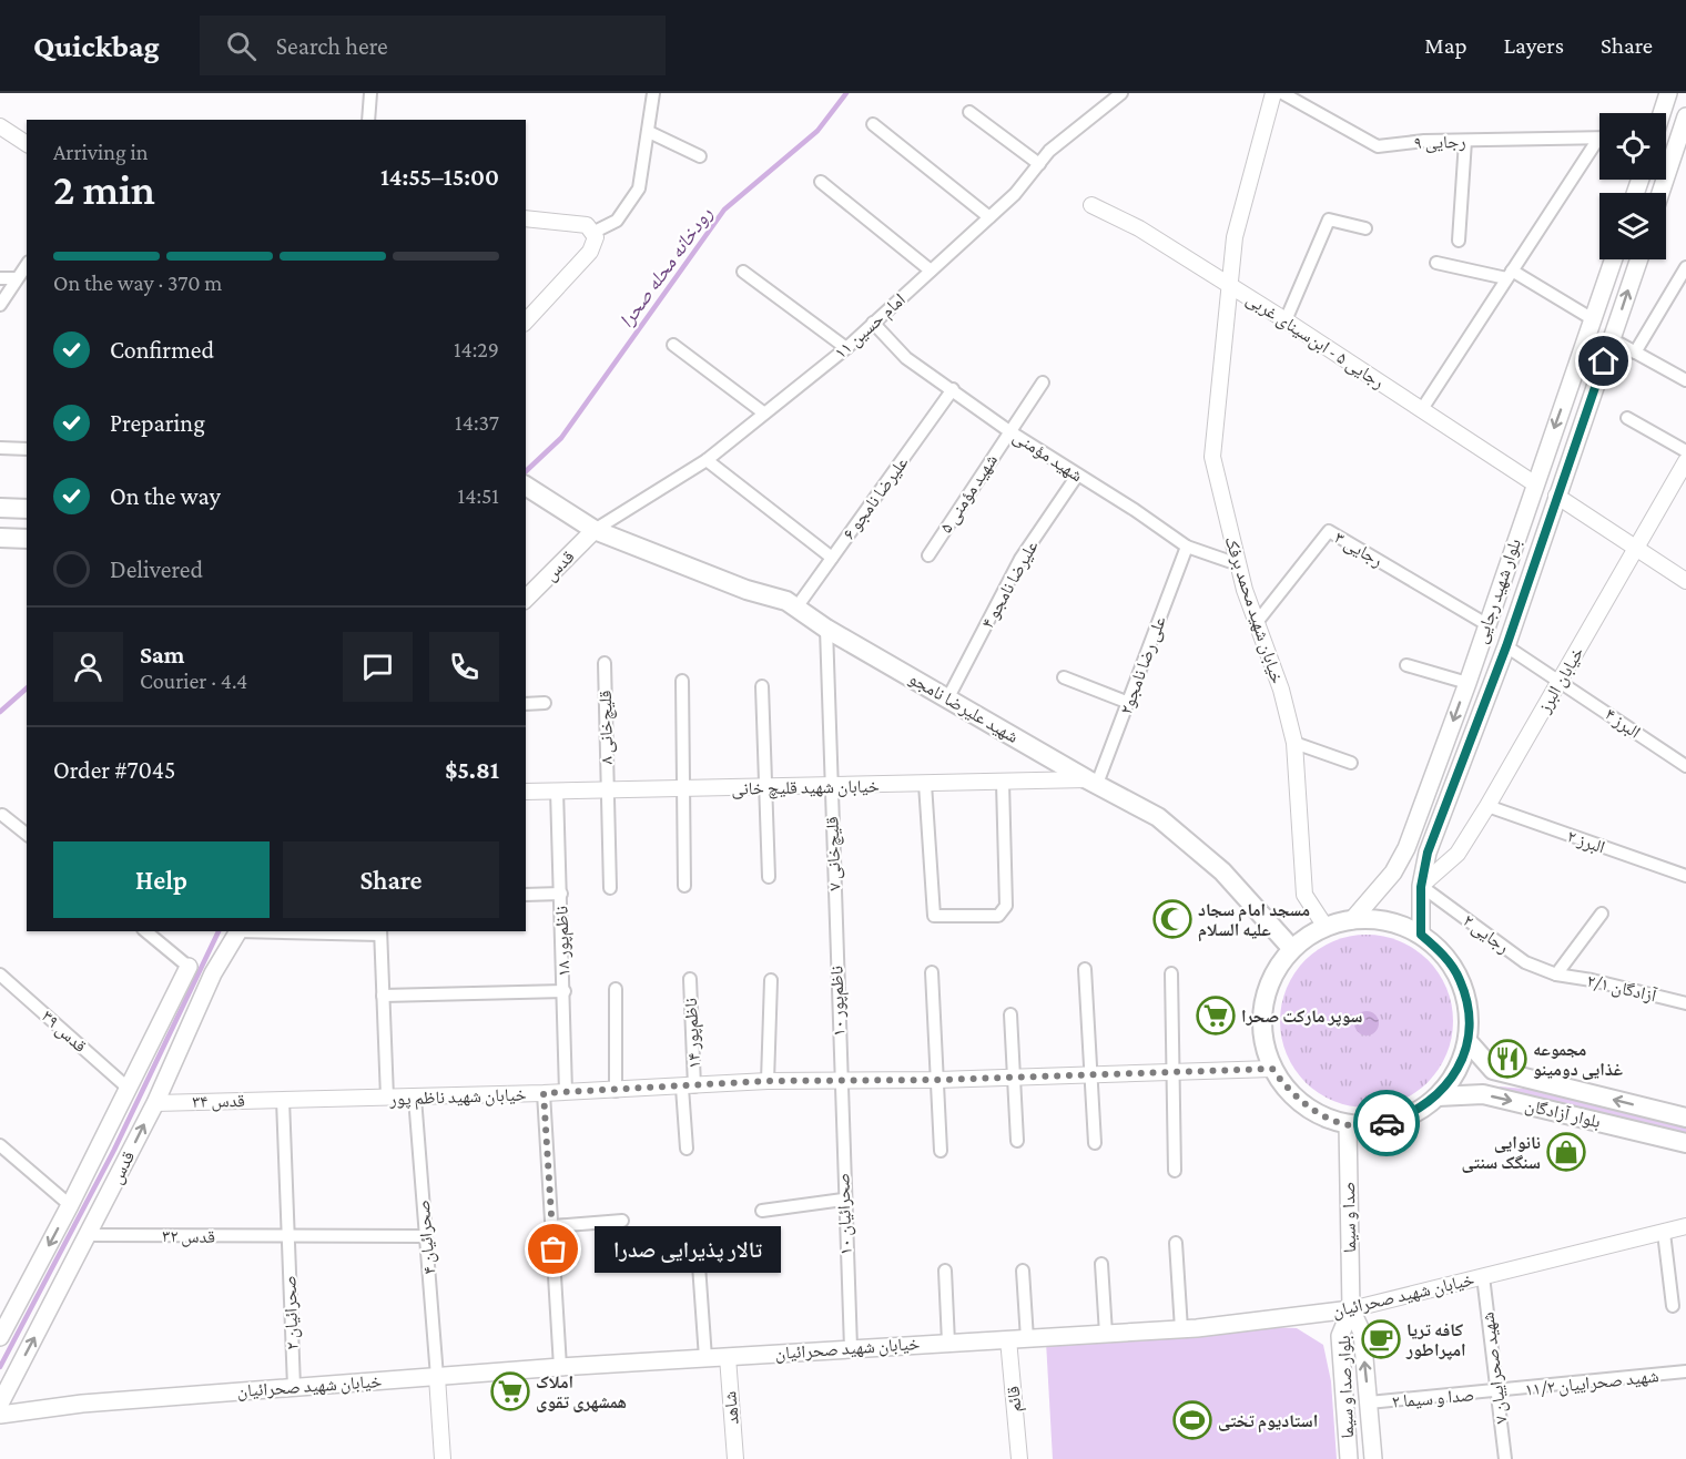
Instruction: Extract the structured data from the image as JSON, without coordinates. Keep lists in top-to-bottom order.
{
  "streets": {
    "main road": [
      "قدس",
      "بلوار شهید رجایی",
      "شهید علیرضا نامجو",
      "بلوار آزادگان",
      "صدا و سیما",
      "خیابان شهید صحرائیان",
      "بلوار صدا و سیما"
    ],
    "street": [
      "رجایی ۹",
      "امام حسین ۱۱",
      "رجایی ۵ - ابن‌سینای غربی",
      "شهید مؤمنی",
      "شهید مؤمنی ۵",
      "علیرضا نامجو ۶",
      "رجایی ۳",
      "علیرضا نامجو ۴",
      "خیابان شهید محمد برفک",
      "علی رضا نامجو۲",
      "خیابان البرز",
      "البرز ۴",
      "قلیچ‌خانی ۸",
      "خیابان شهید قلیچ خانی",
      "البرز ۲",
      "قلیچ‌خانی ۷",
      "رجایی ۲",
      "ناظم‌پور ۱۸",
      "آزادگان ۲/۱",
      "ناظم‌پور ۱۰",
      "قدس ۳۹",
      "ناظم‌پور ۱۴",
      "خیابان شهید ناظم پور",
      "قدس ۳۴",
      "صحرائیان ۱۰",
      "قدس ۳۲",
      "صحرائیان ۴",
      "صحرائیان ۲",
      "شهید صحراییان ۷",
      "شهید صحراییان ۱۱/۲",
      "صدا و سیما ۲",
      "قائم",
      "شاهد"
    ]
  },
  "crossings": [
    ["امام حسین ۱۱", "شهید مؤمنی"],
    ["امام حسین ۱۱", "قدس"],
    ["امام حسین ۱۱", "شهید علیرضا نامجو"],
    ["رجایی ۵ - ابن‌سینای غربی", "بلوار شهید رجایی"],
    ["رجایی ۵ - ابن‌سینای غربی", "خیابان شهید محمد برفک"],
    ["شهید مؤمنی", "شهید مؤمنی ۵"],
    ["شهید مؤمنی", "علیرضا نامجو ۶"],
    ["شهید مؤمنی", "علیرضا نامجو ۴"],
    ["شهید مؤمنی", "خیابان شهید محمد برفک"],
    ["شهید مؤمنی", "علی رضا نامجو۲"],
    ["علیرضا نامجو ۶", "شهید علیرضا نامجو"],
    ["رجایی ۳", "بلوار شهید رجایی"],
    ["رجایی ۳", "خیابان شهید محمد برفک"],
    ["قدس", "شهید علیرضا نامجو"],
    ["قدس", "قدس ۳۹"],
    ["قدس", "قدس ۳۴"],
    ["قدس", "قدس ۳۲"],
    ["علیرضا نامجو ۴", "شهید علیرضا نامجو"],
    ["بلوار شهید رجایی", "خیابان شهید محمد برفک"],
    ["بلوار شهید رجایی", "خیابان البرز"],
    ["بلوار شهید رجایی", "شهید علیرضا نامجو"],
    ["بلوار شهید رجایی", "البرز ۴"],
    ["بلوار شهید رجایی", "رجایی ۲"],
    ["بلوار شهید رجایی", "خیابان شهید ناظم پور"],
    ["بلوار شهید رجایی", "بلوار آزادگان"],
    ["بلوار شهید رجایی", "صدا و سیما"],
    ["خیابان شهید محمد برفک", "شهید علیرضا نامجو"],
    ["خیابان شهید محمد برفک", "خیابان شهید ناظم پور"],
    ["خیابان شهید محمد برفک", "بلوار آزادگان"],
    ["خیابان شهید محمد برفک", "صدا و سیما"],
    ["علی رضا نامجو۲", "شهید علیرضا نامجو"],
    ["علی رضا نامجو۲", "خیابان شهید قلیچ خانی"],
    ["خیابان البرز", "البرز ۴"],
    ["خیابان البرز", "البرز ۲"],
    ["خیابان البرز", "رجایی ۲"],
    ["شهید علیرضا نامجو", "خیابان شهید قلیچ خانی"],
    ["شهید علیرضا نامجو", "قلیچ‌خانی ۷"],
    ["شهید علیرضا نامجو", "خیابان شهید ناظم پور"],
    ["شهید علیرضا نامجو", "بلوار آزادگان"],
    ["شهید علیرضا نامجو", "صدا و سیما"],
    ["قلیچ‌خانی ۸", "خیابان شهید قلیچ خانی"],
    ["خیابان شهید قلیچ خانی", "قلیچ‌خانی ۷"],
    ["خیابان شهید قلیچ خانی", "ناظم‌پور ۱۸"],
    ["قلیچ‌خانی ۷", "ناظم‌پور ۱۰"],
    ["رجایی ۲", "آزادگان ۲/۱"],
    ["ناظم‌پور ۱۸", "خیابان شهید ناظم پور"],
    ["ناظم‌پور ۱۰", "خیابان شهید ناظم پور"],
    ["ناظم‌پور ۱۰", "صحرائیان ۱۰"],
    ["ناظم‌پور ۱۴", "خیابان شهید ناظم پور"],
    ["خیابان شهید ناظم پور", "قدس ۳۴"],
    ["خیابان شهید ناظم پور", "بلوار آزادگان"],
    ["خیابان شهید ناظم پور", "صحرائیان ۱۰"],
    ["خیابان شهید ناظم پور", "صدا و سیما"],
    ["خیابان شهید ناظم پور", "صحرائیان ۴"],
    ["خیابان شهید ناظم پور", "صحرائیان ۲"],
    ["قدس ۳۴", "صحرائیان ۲"],
    ["بلوار آزادگان", "صدا و سیما"],
    ["صحرائیان ۱۰", "خیابان شهید صحرائیان"],
    ["صدا و سیما", "خیابان شهید صحرائیان"],
    ["صدا و سیما", "بلوار صدا و سیما"],
    ["قدس ۳۲", "صحرائیان ۴"],
    ["قدس ۳۲", "صحرائیان ۲"],
    ["صحرائیان ۴", "خیابان شهید صحرائیان"],
    ["خیابان شهید صحرائیان", "صحرائیان ۲"],
    ["خیابان شهید صحرائیان", "شهید صحراییان ۷"],
    ["خیابان شهید صحرائیان", "بلوار صدا و سیما"],
    ["خیابان شهید صحرائیان", "قائم"],
    ["خیابان شهید صحرائیان", "شاهد"],
    ["شهید صحراییان ۷", "شهید صحراییان ۱۱/۲"],
    ["شهید صحراییان ۷", "صدا و سیما ۲"],
    ["شهید صحراییان ۱۱/۲", "صدا و سیما ۲"],
    ["بلوار صدا و سیما", "صدا و سیما ۲"]
  ],
  "water": ["رودخانه محله صحرا"],
  "places": {
    "mosque": ["مسجد امام سجاد علیه السلام"],
    "supermarket": ["سوپر مارکت صحرا", "املاک همشهری تقوی"],
    "restaurant": ["مجموعه غذایى دومینو"],
    "shop": ["نانوایی سنگک سنتی"],
    "other": ["تالار پذیرایی صدرا"],
    "cafe": ["کافه تریا امپراطور"],
    "sports": ["استادیوم تختی"]
  },
  "page": {
    "header": "Quickbag",
    "search": "Search here",
    "nav": ["Map", "Layers", "Share"],
    "heading": ["2 min", "Arriving in", "14:55–15:00"],
    "panel": [
      "Sam",
      "Courier · 4.4",
      "Order #7045",
      "$5.81"
    ],
    "bar": "On the way · 370 m",
    "list": [
      ["Confirmed", "14:29"],
      ["Preparing", "14:37"],
      ["On the way", "14:51"],
      "Delivered"
    ],
    "buttons": ["Help", "Share"],
    "bubble": "تالار پذیرایی صدرا"
  }
}
